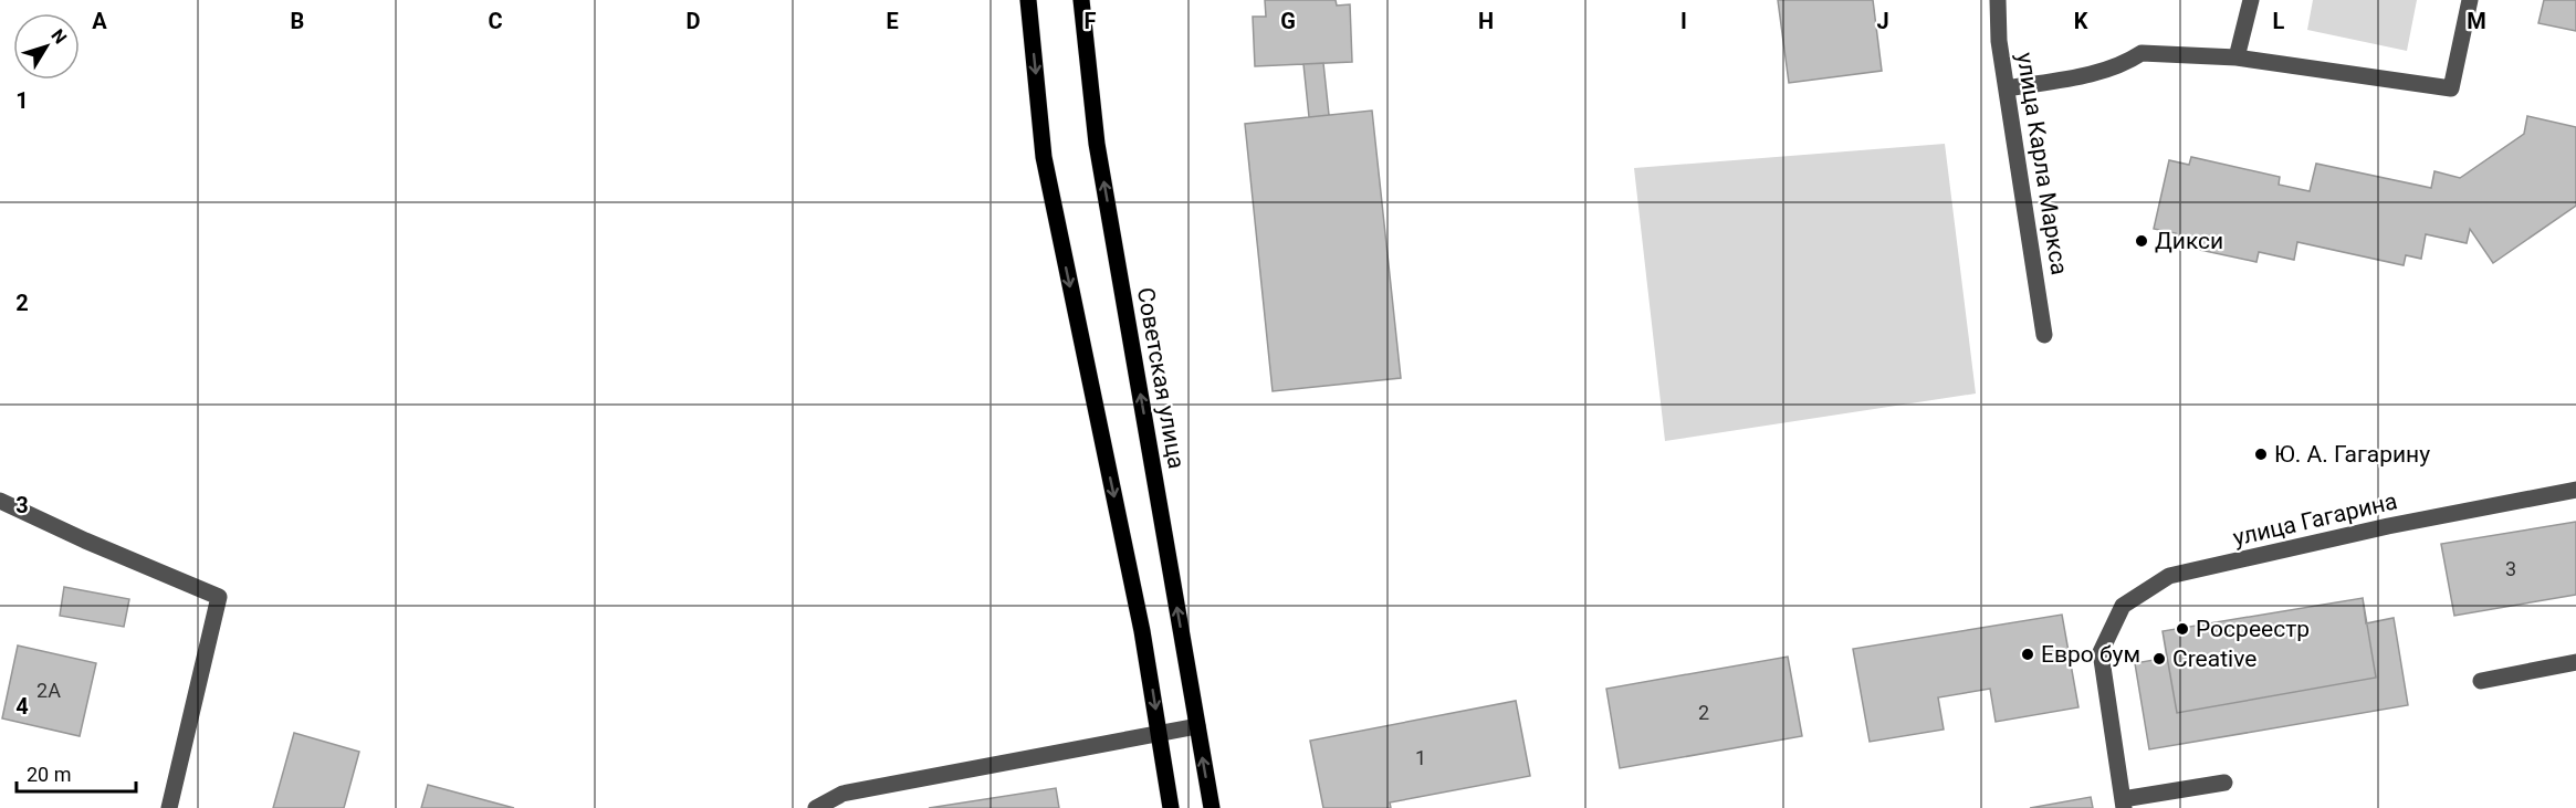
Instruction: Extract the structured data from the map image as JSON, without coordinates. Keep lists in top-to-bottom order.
{
  "streets": {
    "main road": ["Советская улица"],
    "street": ["улица Карла Маркса", "улица Гагарина"]
  },
  "places": [
    "Дикси",
    "Ю. А. Гагарину",
    "Росреестр",
    "Евро бум",
    "Creative"
  ],
  "house_numbers": [
    "3",
    "2А",
    "2",
    "1"
  ],
  "scale_bar": "20 m",
  "north": "top right",
  "grid": {
    "columns": [
      "A",
      "B",
      "C",
      "D",
      "E",
      "F",
      "G",
      "H",
      "I",
      "J",
      "K",
      "L",
      "M"
    ],
    "rows": [
      "1",
      "2",
      "3",
      "4"
    ]
  }
}
